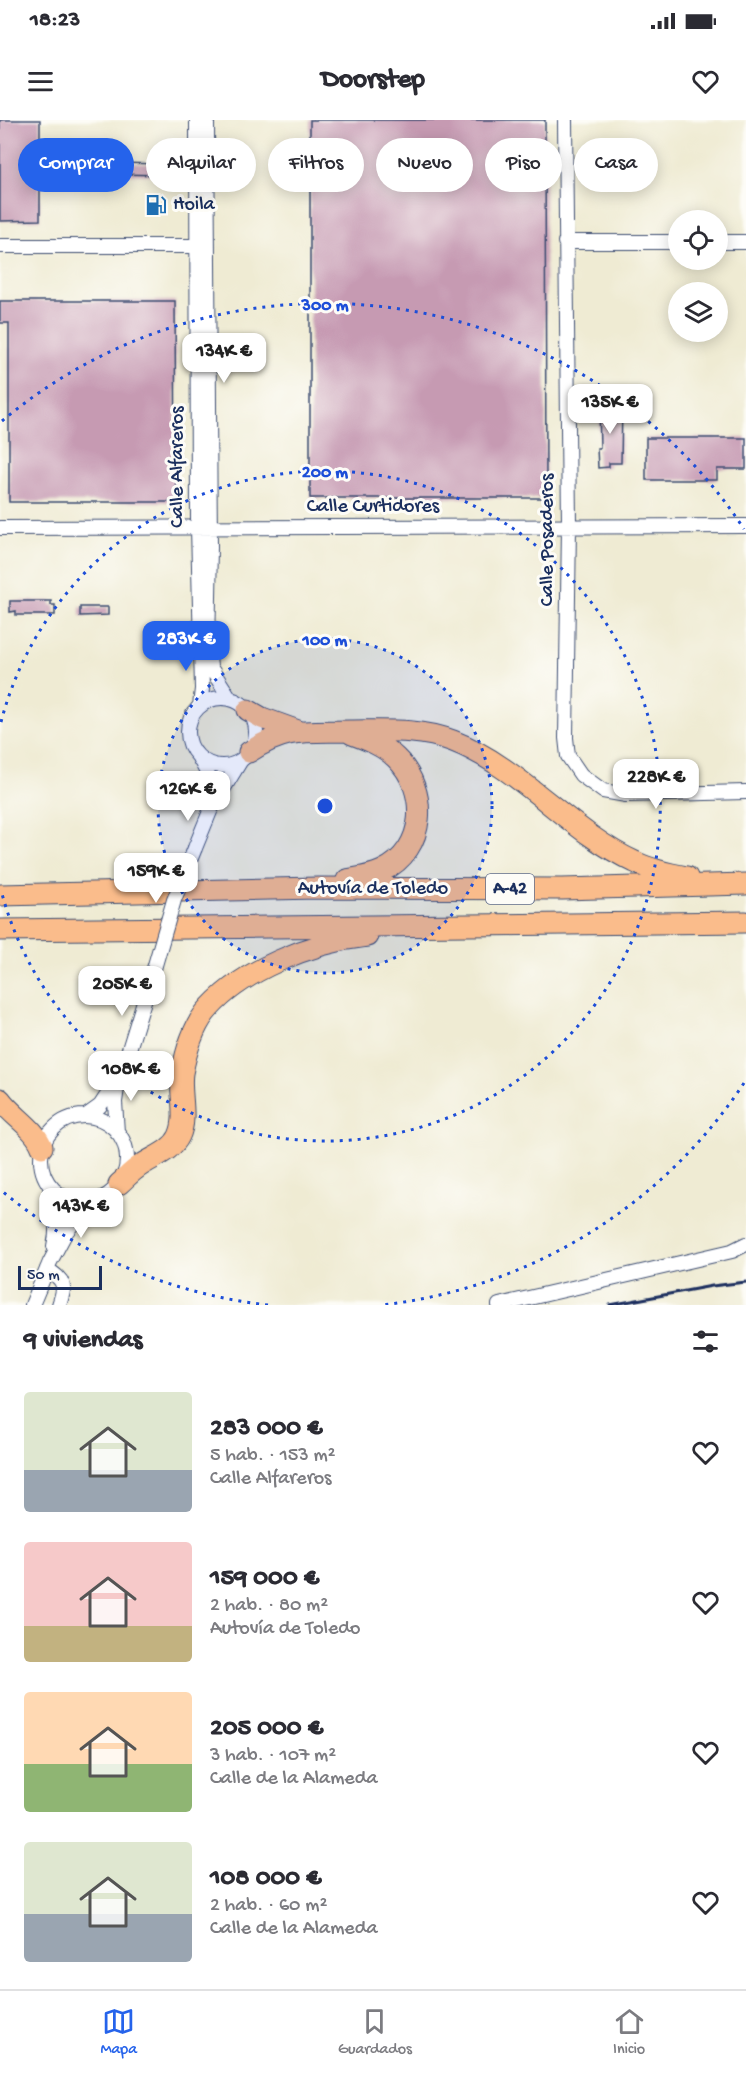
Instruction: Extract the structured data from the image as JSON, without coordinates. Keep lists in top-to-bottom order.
{
  "streets": {
    "highway": ["Autovía de Toledo", "A-42"],
    "street": ["Calle Alfareros", "Calle Curtidores", "Calle Posaderos"]
  },
  "crossings": [
    ["Calle Alfareros", "Calle Curtidores"],
    ["Calle Curtidores", "Calle Posaderos"]
  ],
  "places": {
    "fuel station": ["Hoila"]
  },
  "scale_bar": "50 m",
  "page": {
    "status": "18:23",
    "header": "Doorstep",
    "chip": [
      "Comprar",
      "Alquilar",
      "Filtros",
      "Nuevo",
      "Piso",
      "Casa"
    ],
    "price": [
      "134K €",
      "135K €",
      "283K €",
      "228K €",
      "126K €",
      "159K €",
      "205K €",
      "108K €",
      "143K €"
    ],
    "scale": "50 m",
    "heading": "9 viviendas",
    "list": [
      {
        "name": "283 000 €",
        "note": "5 hab. · 153 m² · Calle Alfareros"
      },
      {
        "name": "159 000 €",
        "note": "2 hab. · 80 m² · Autovía de Toledo"
      },
      {
        "name": "205 000 €",
        "note": "3 hab. · 107 m² · Calle de la Alameda"
      },
      {
        "name": "108 000 €",
        "note": "2 hab. · 60 m² · Calle de la Alameda"
      }
    ],
    "tabs": ["Mapa", "Guardados", "Inicio"]
  },
  "rings": ["300 m", "200 m", "100 m"]
}
